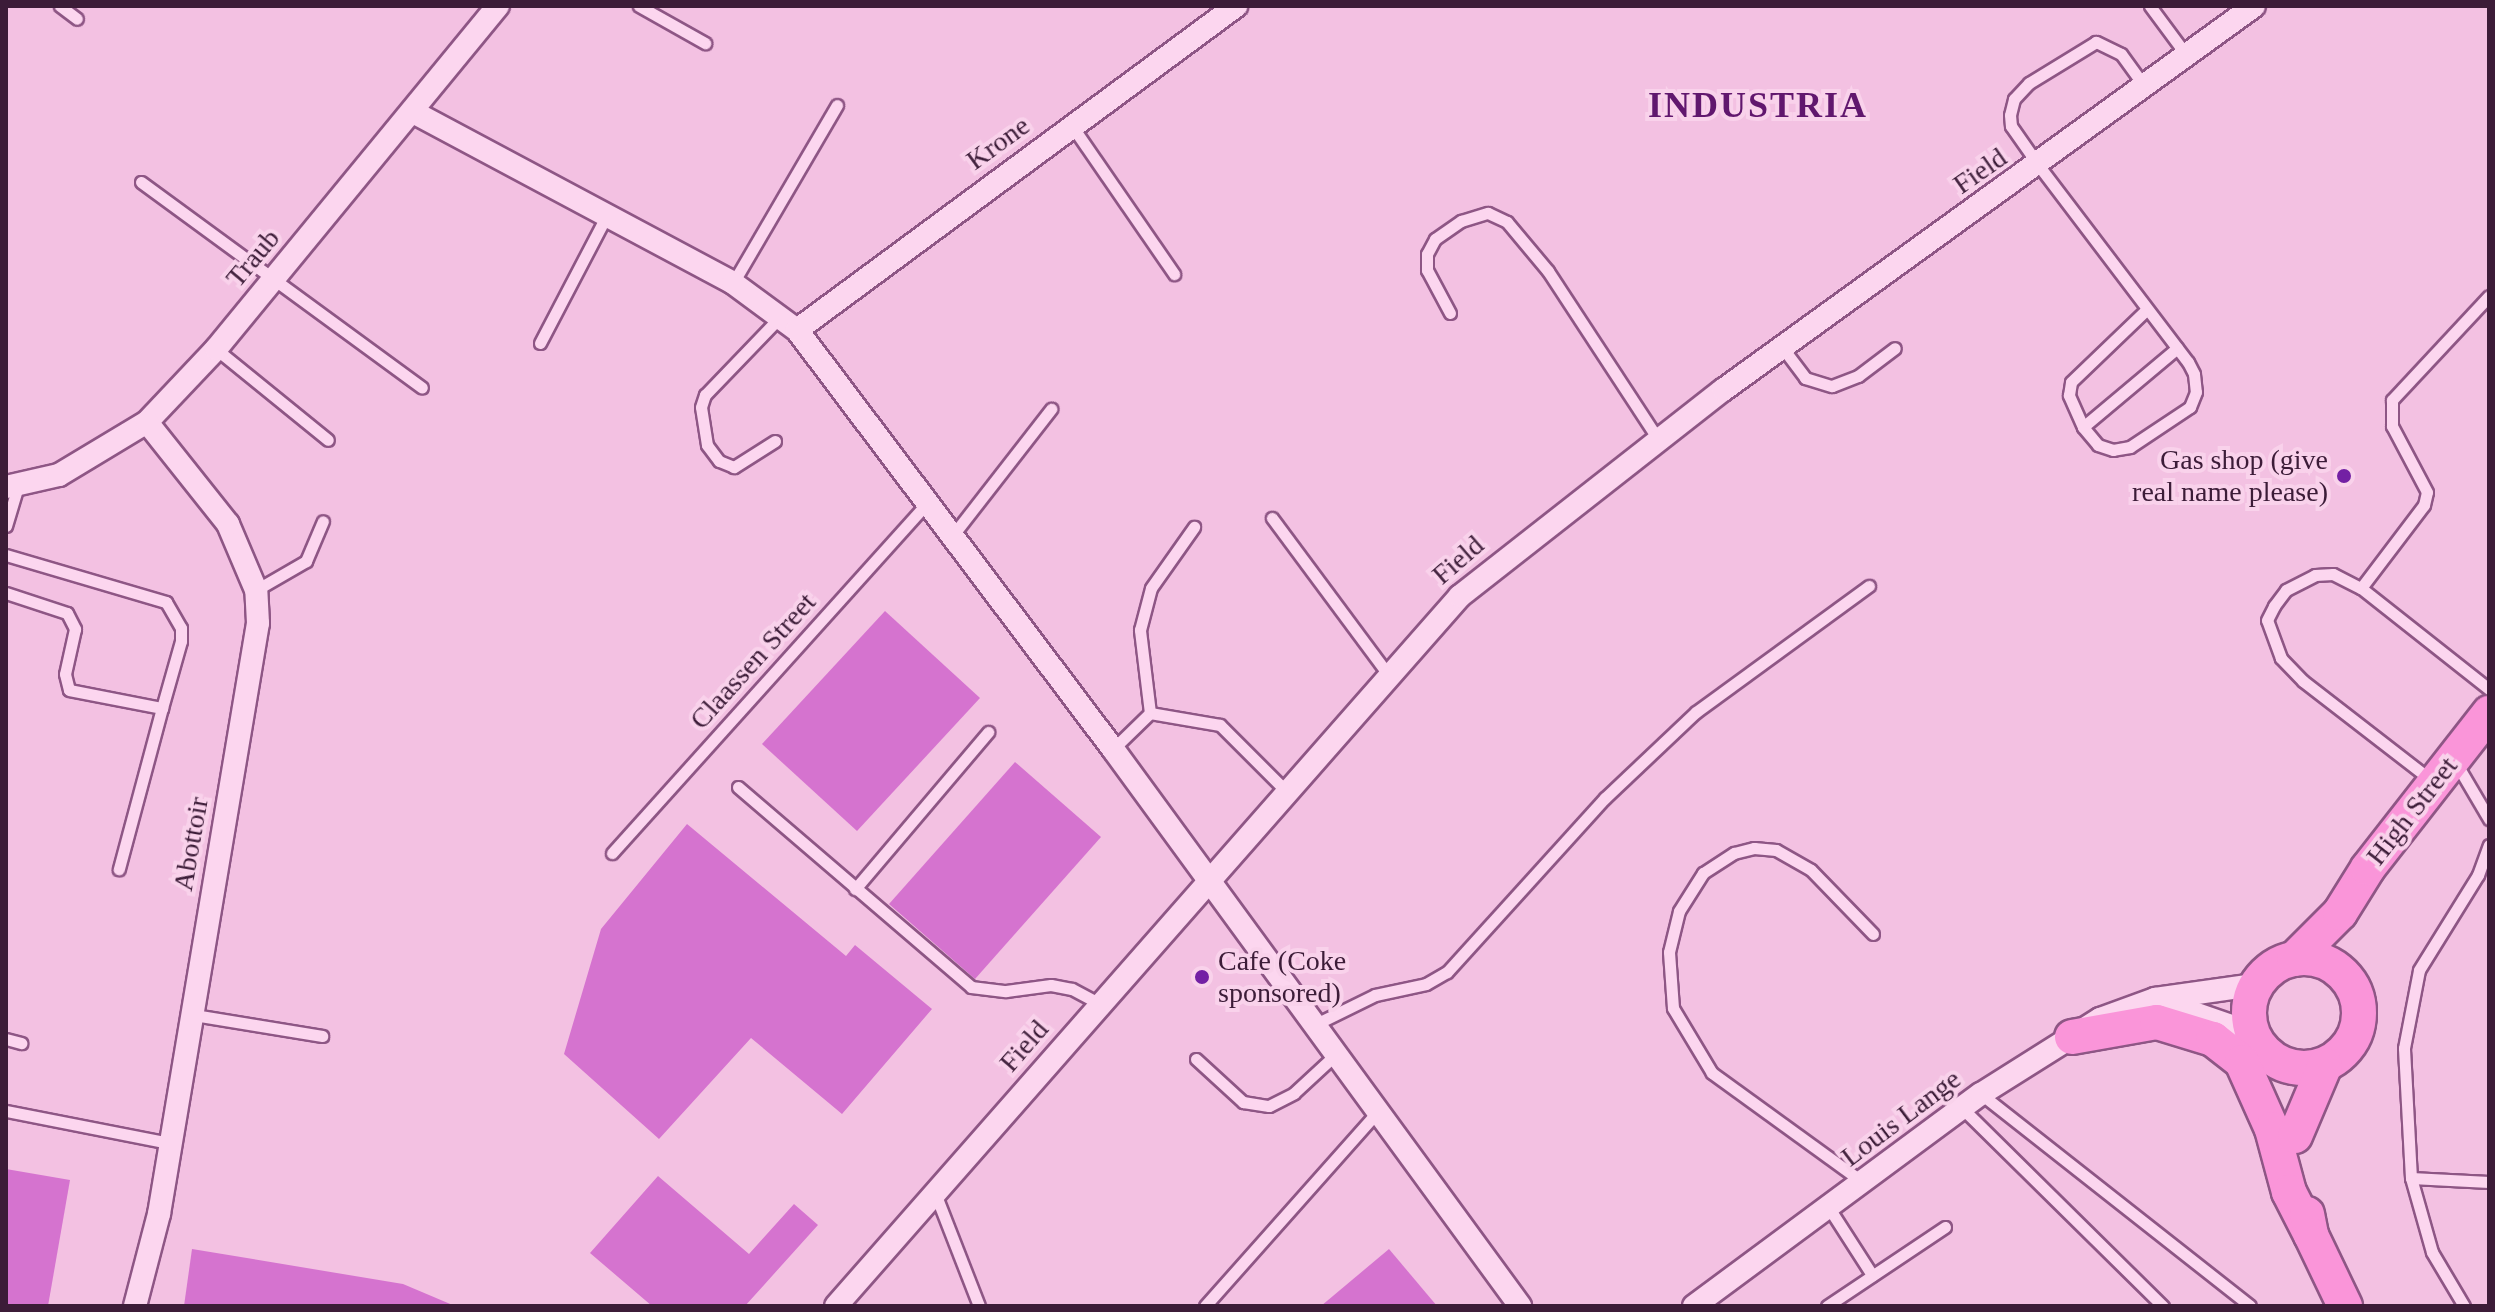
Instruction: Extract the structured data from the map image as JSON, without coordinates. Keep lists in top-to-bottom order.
{
  "streets": {
    "main road": ["High Street"],
    "street": [
      "Krone",
      "Field",
      "Traub",
      "Abottoir",
      "Louis Lange"
    ],
    "lane": ["Claassen Street"]
  },
  "crossings": [
    ["Traub", "Abottoir"],
    ["High Street", "Louis Lange"]
  ],
  "districts": ["INDUSTRIA"],
  "places": ["Gas shop (give real name please)", "Cafe (Coke sponsored)"]
}
